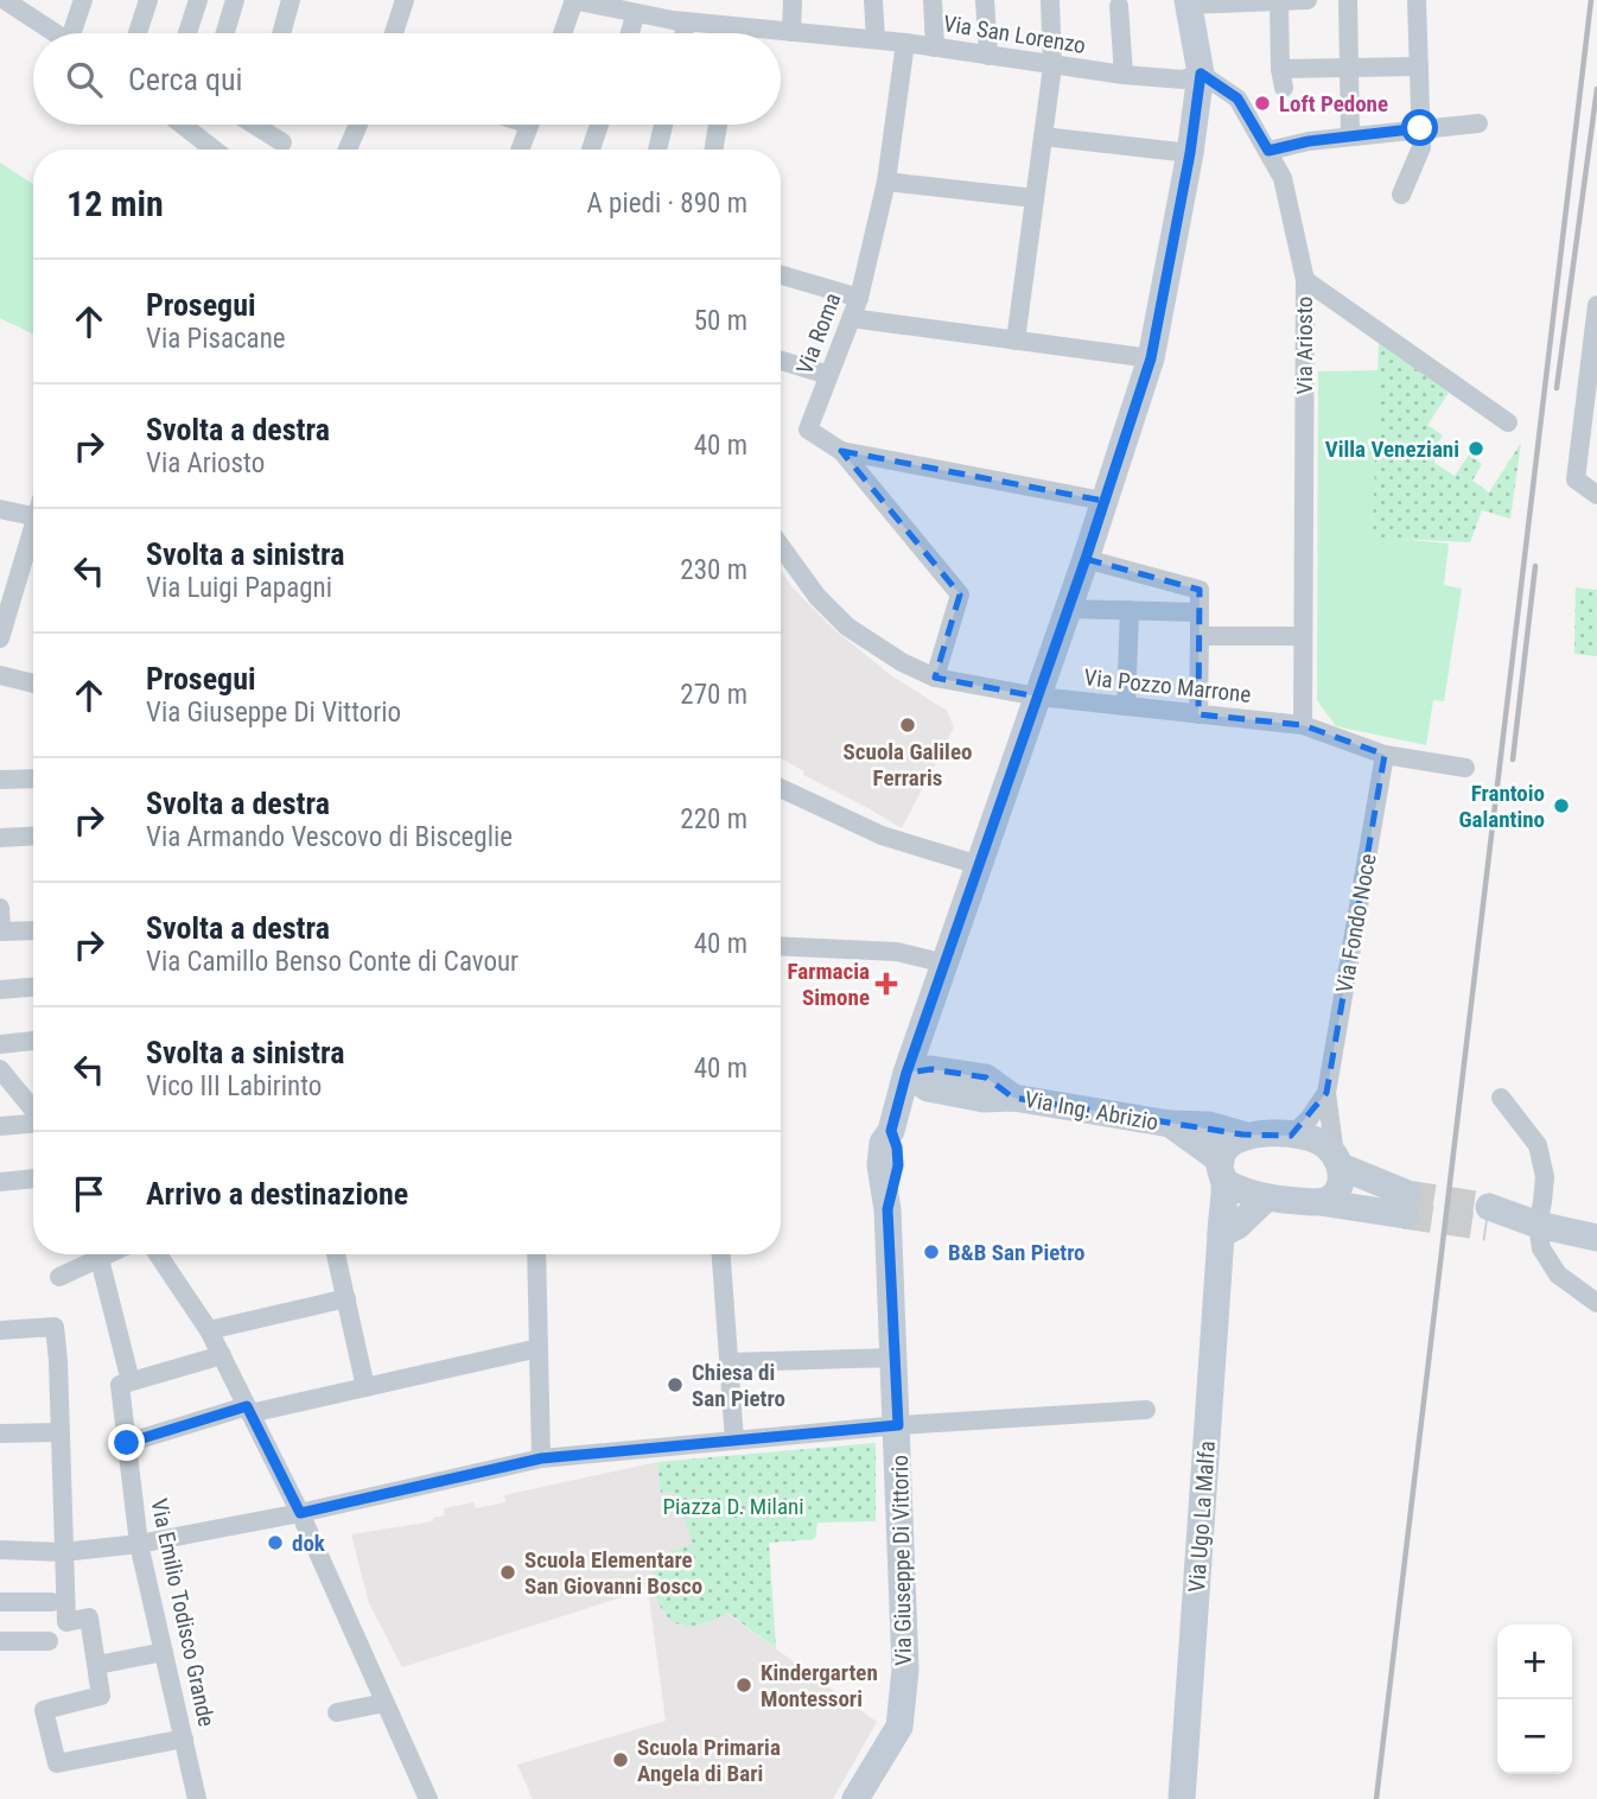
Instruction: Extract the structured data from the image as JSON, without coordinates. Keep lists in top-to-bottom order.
{
  "streets": {
    "street": [
      "Via San Lorenzo",
      "Via Roma",
      "Via Ariosto",
      "Via Pozzo Marrone",
      "Via Fondo Noce",
      "Via Ing. Abrizio",
      "Via Ugo La Malfa",
      "Via Giuseppe Di Vittorio",
      "Via Emilio Todisco Grande"
    ]
  },
  "crossings": [
    ["Via San Lorenzo", "Via Roma"],
    ["Via San Lorenzo", "Via Ariosto"],
    ["Via San Lorenzo", "Via Giuseppe Di Vittorio"],
    ["Via Roma", "Via Pozzo Marrone"],
    ["Via Ariosto", "Via Pozzo Marrone"],
    ["Via Ariosto", "Via Giuseppe Di Vittorio"],
    ["Via Pozzo Marrone", "Via Fondo Noce"],
    ["Via Pozzo Marrone", "Via Giuseppe Di Vittorio"],
    ["Via Fondo Noce", "Via Ing. Abrizio"],
    ["Via Ing. Abrizio", "Via Ugo La Malfa"],
    ["Via Ing. Abrizio", "Via Giuseppe Di Vittorio"]
  ],
  "parks": ["Piazza D. Milani"],
  "places": {
    "other": [
      "Loft Pedone",
      "Villa Veneziani",
      "Scuola Galileo Ferraris",
      "Frantoio Galantino",
      "B&B San Pietro",
      "Chiesa di San Pietro",
      "dok",
      "Scuola Elementare San Giovanni Bosco",
      "Kindergarten Montessori",
      "Scuola Primaria Angela di Bari"
    ],
    "health": ["Farmacia Simone"]
  },
  "page": {
    "search": "Cerca qui",
    "heading": ["12 min", "A piedi · 890 m"],
    "list": [
      ["Prosegui", "Via Pisacane", "50 m"],
      ["Svolta a destra", "Via Ariosto", "40 m"],
      ["Svolta a sinistra", "Via Luigi Papagni", "230 m"],
      ["Prosegui", "Via Giuseppe Di Vittorio", "270 m"],
      ["Svolta a destra", "Via Armando Vescovo di Bisceglie", "220 m"],
      ["Svolta a destra", "Via Camillo Benso Conte di Cavour", "40 m"],
      ["Svolta a sinistra", "Vico III Labirinto", "40 m"],
      "Arrivo a destinazione"
    ],
    "map_buttons": ["+", "−"]
  }
}
